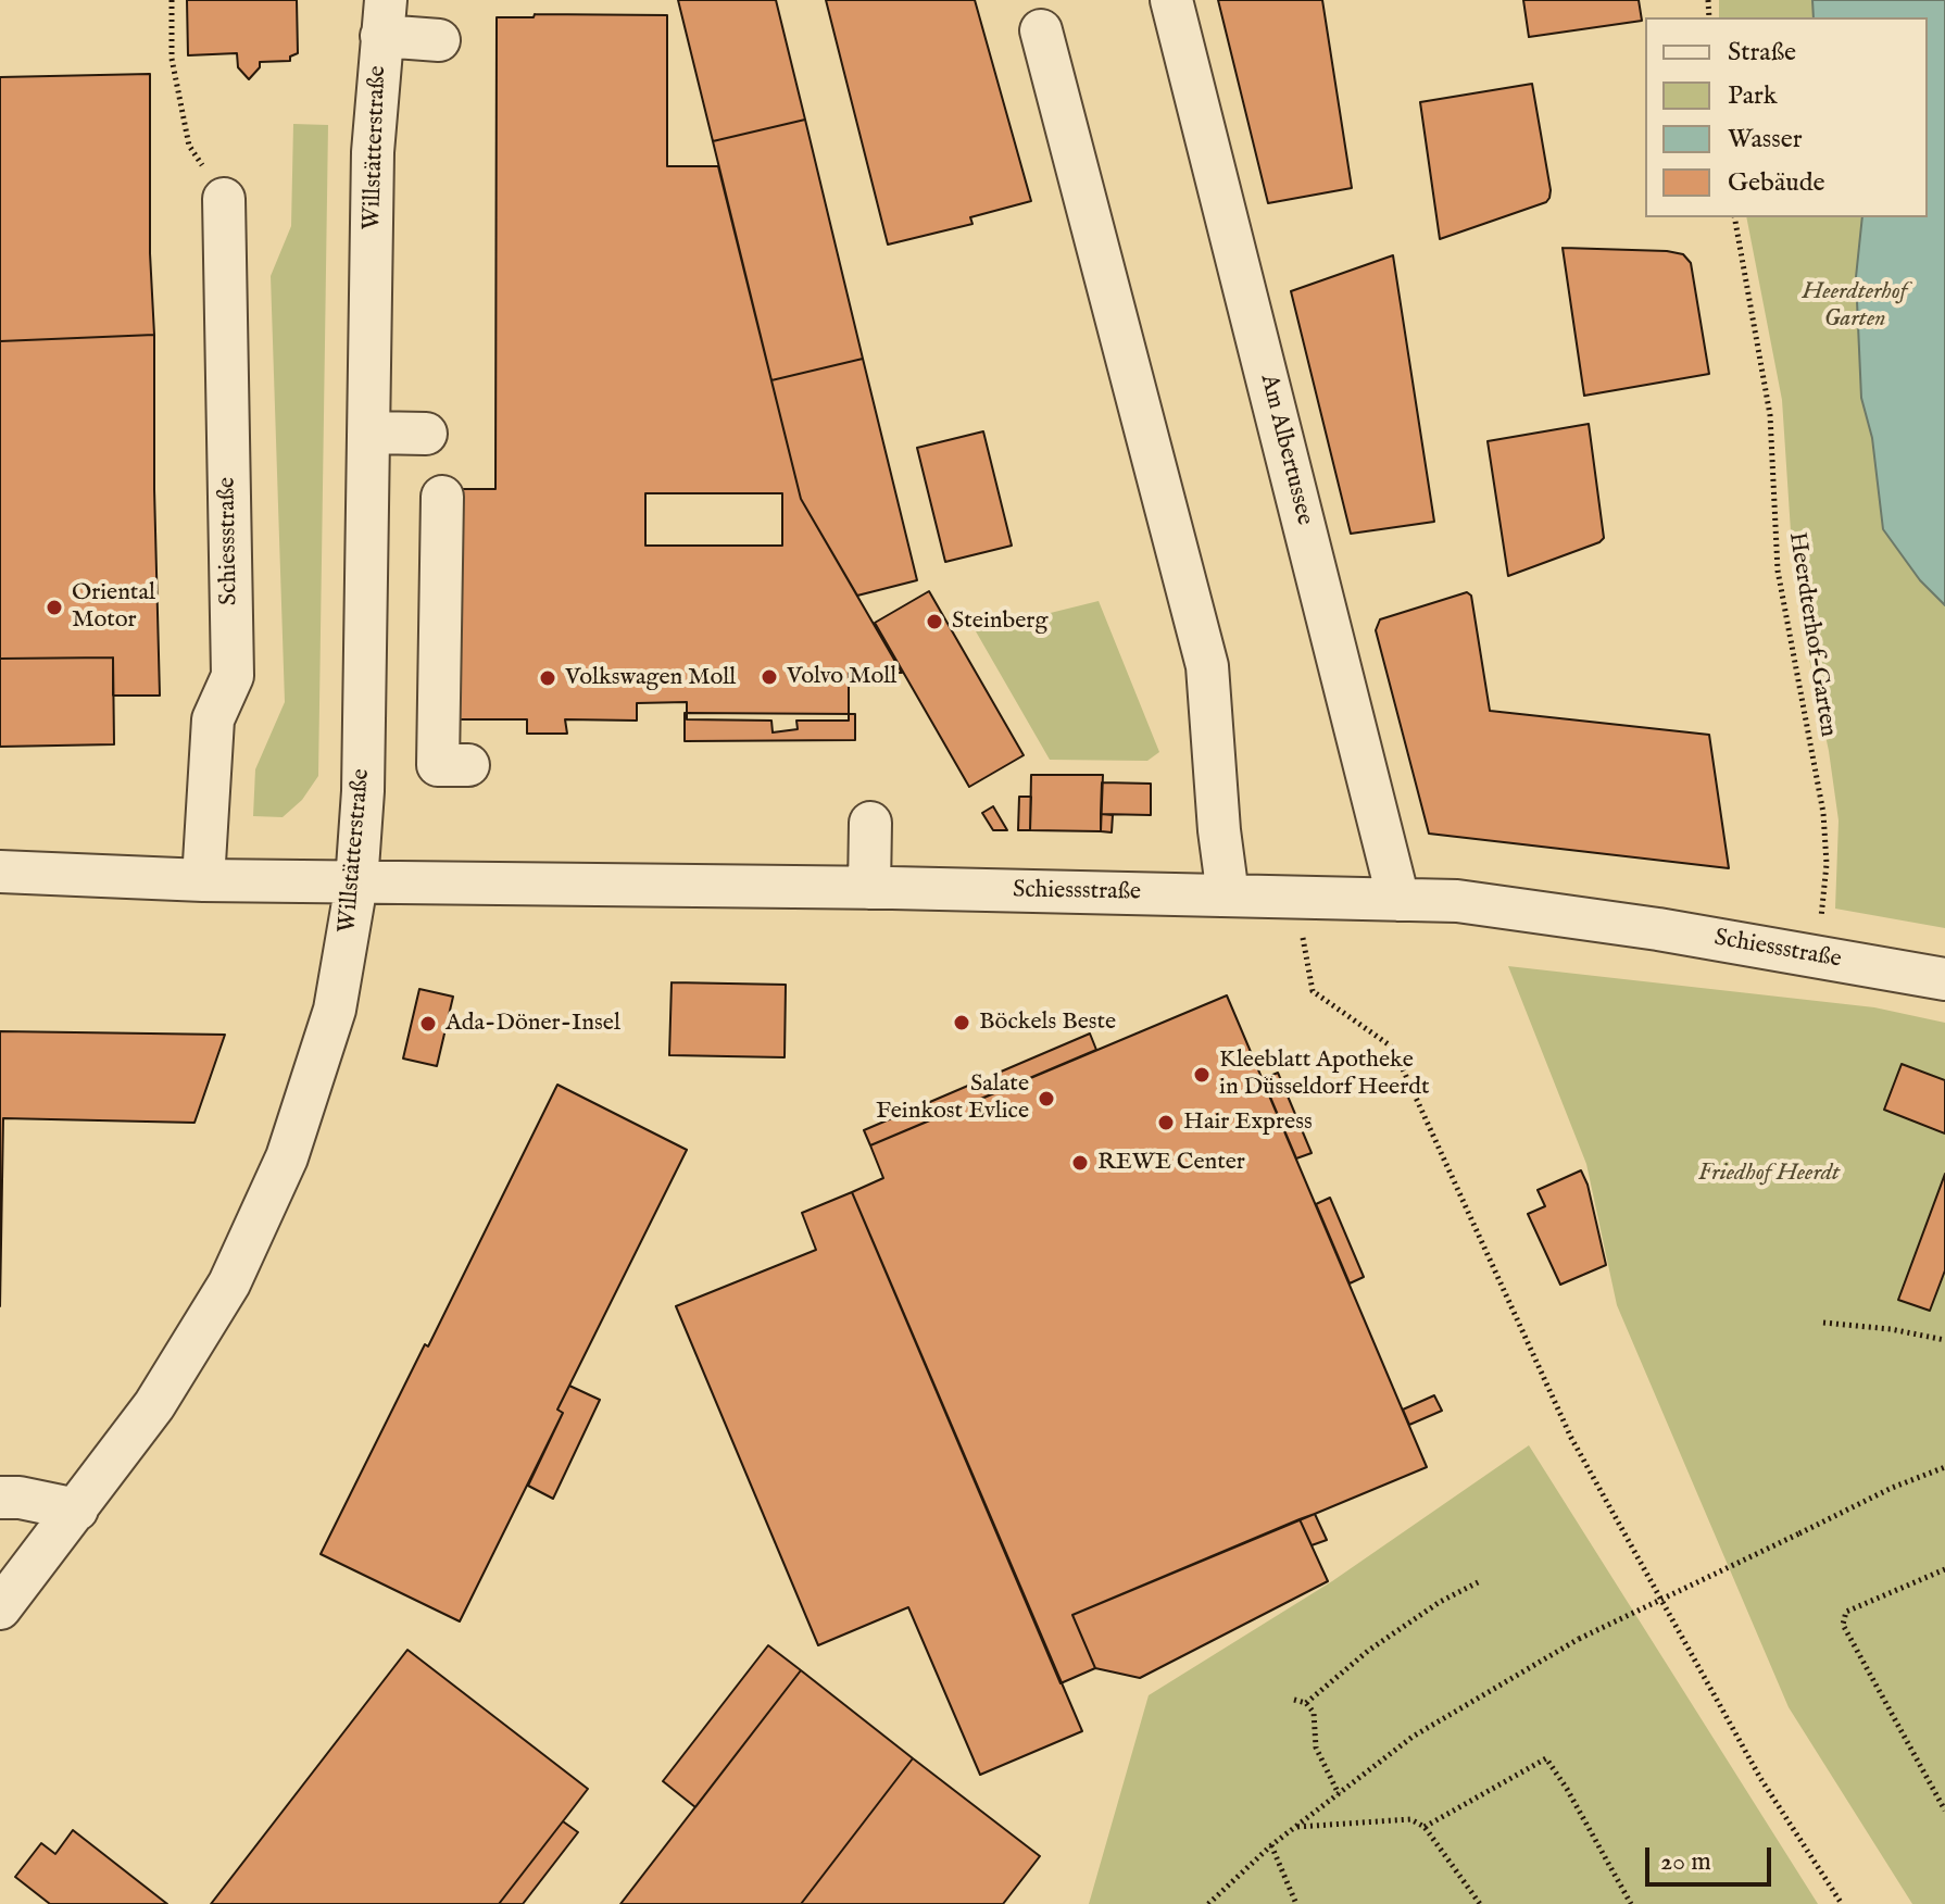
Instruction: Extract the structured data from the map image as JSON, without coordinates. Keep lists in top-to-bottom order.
{
  "streets": {
    "street": ["Willstätterstraße", "Am Albertussee", "Schiessstraße"],
    "path": ["Heerdterhof-Garten"]
  },
  "crossings": [
    ["Willstätterstraße", "Schiessstraße"],
    ["Am Albertussee", "Schiessstraße"],
    ["Schiessstraße", "Heerdterhof-Garten"]
  ],
  "parks": ["Heerdterhof Garten", "Friedhof Heerdt"],
  "places": [
    "Oriental Motor",
    "Steinberg",
    "Volvo Moll",
    "Volkswagen Moll",
    "Böckels Beste",
    "Ada-Döner-Insel",
    "Kleeblatt Apotheke in Düsseldorf Heerdt",
    "Salate Feinkost Evlice",
    "Hair Express",
    "REWE Center"
  ],
  "legend": [
    "Straße",
    "Park",
    "Wasser",
    "Gebäude"
  ],
  "scale_bar": "20 m"
}
